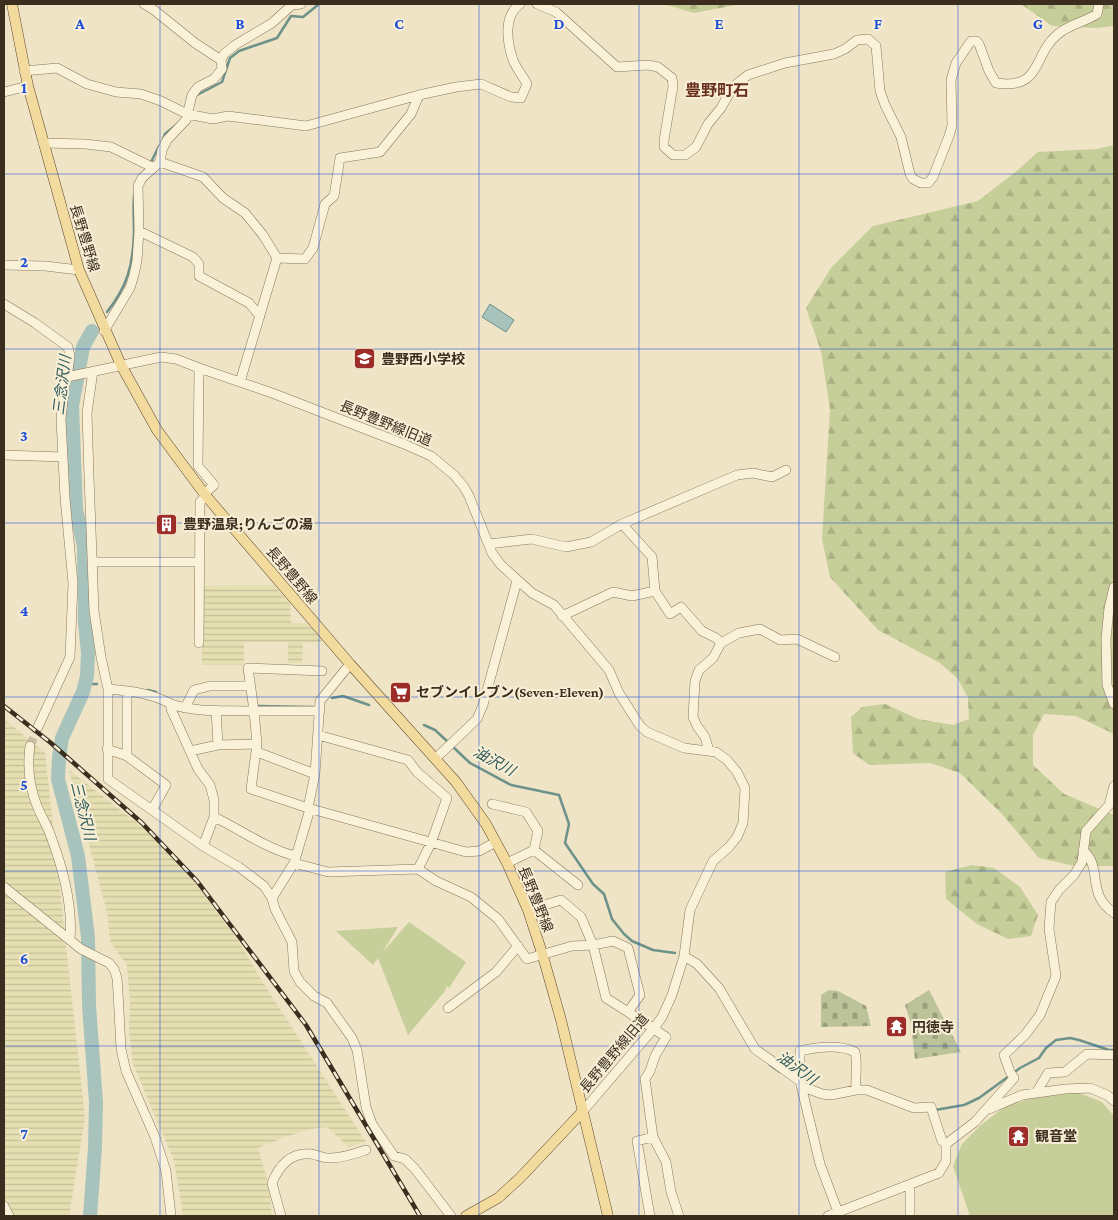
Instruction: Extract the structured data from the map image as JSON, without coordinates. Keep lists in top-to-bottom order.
{
  "streets": {
    "main road": ["長野豊野線"],
    "street": ["長野豊野線旧道"]
  },
  "crossings": [
    ["長野豊野線", "長野豊野線旧道"]
  ],
  "districts": ["豊野町石"],
  "water": ["三念沢川", "油沢川"],
  "places": {
    "school or university": ["豊野西小学校"],
    "building": ["豊野温泉;りんごの湯"],
    "supermarket": ["セブンイレブン(Seven-Eleven)"],
    "temple": ["円徳寺", "観音堂"]
  },
  "grid": {
    "columns": [
      "A",
      "B",
      "C",
      "D",
      "E",
      "F",
      "G"
    ],
    "rows": [
      "1",
      "2",
      "3",
      "4",
      "5",
      "6",
      "7"
    ]
  }
}
